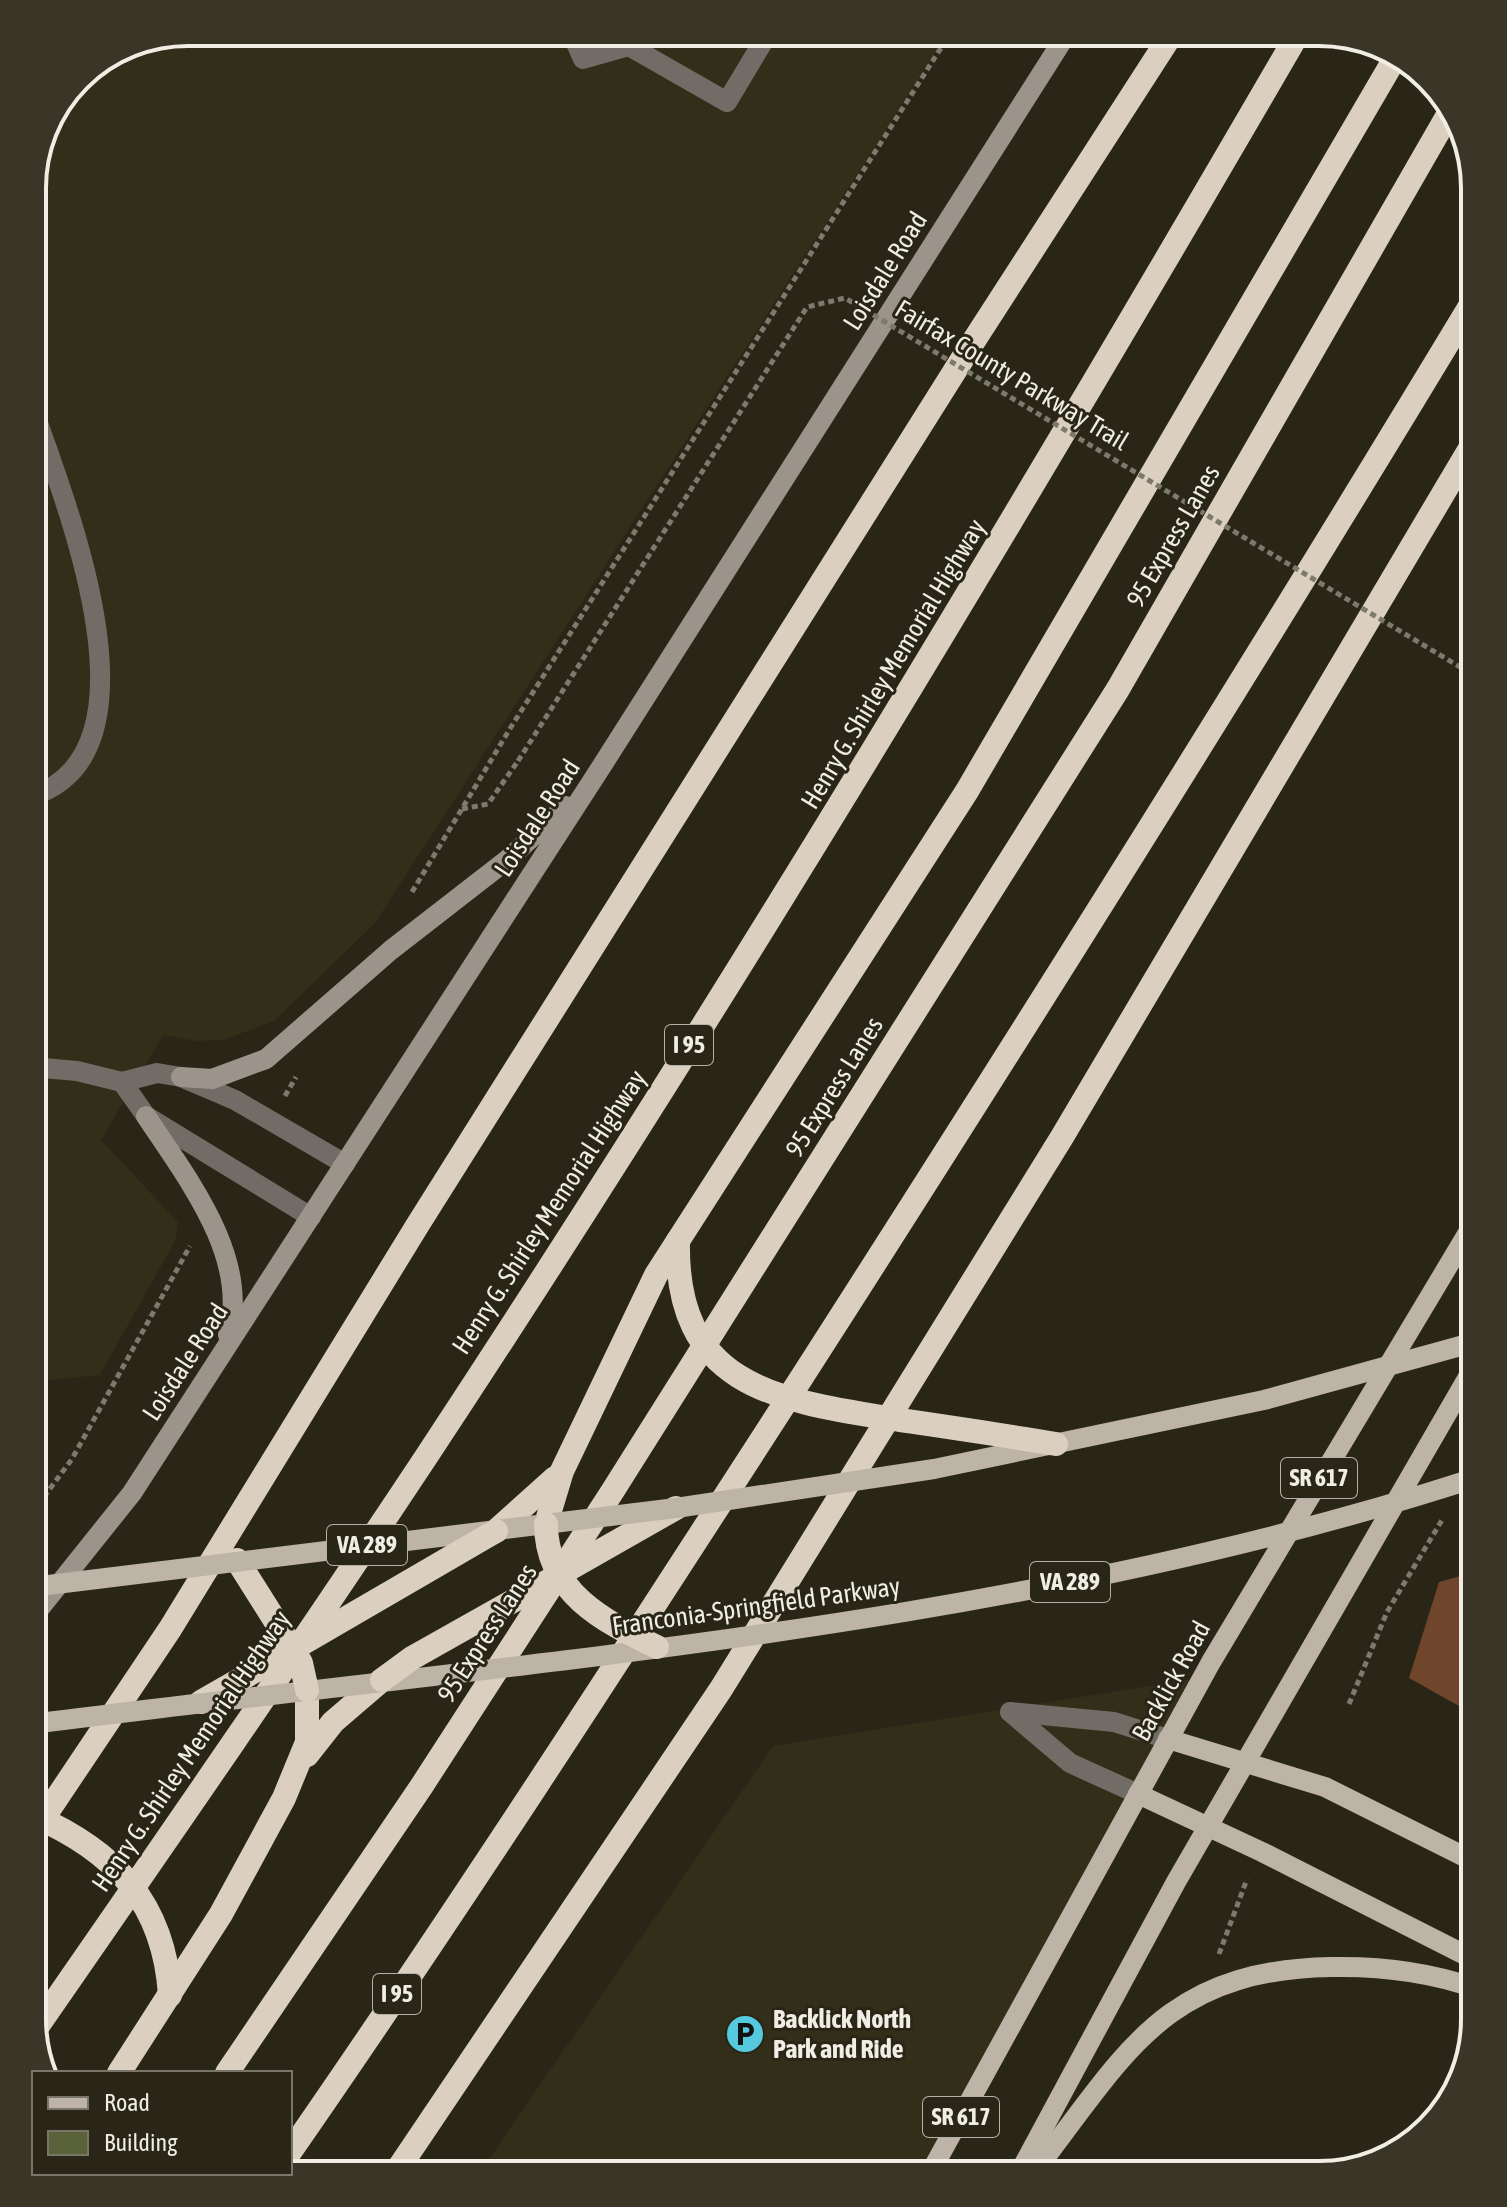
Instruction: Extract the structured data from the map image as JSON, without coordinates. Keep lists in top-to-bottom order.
{
  "streets": {
    "highway": ["95 Express Lanes", "Henry G. Shirley Memorial Highway", "I 95"],
    "main road": [
      "Loisdale Road",
      "SR 617",
      "VA 289",
      "Franconia-Springfield Parkway",
      "Backlick Road"
    ],
    "path": ["Fairfax County Parkway Trail"]
  },
  "places": {
    "parking": ["Backlick North Park and Ride"]
  },
  "legend": ["Road", "Building"]
}
